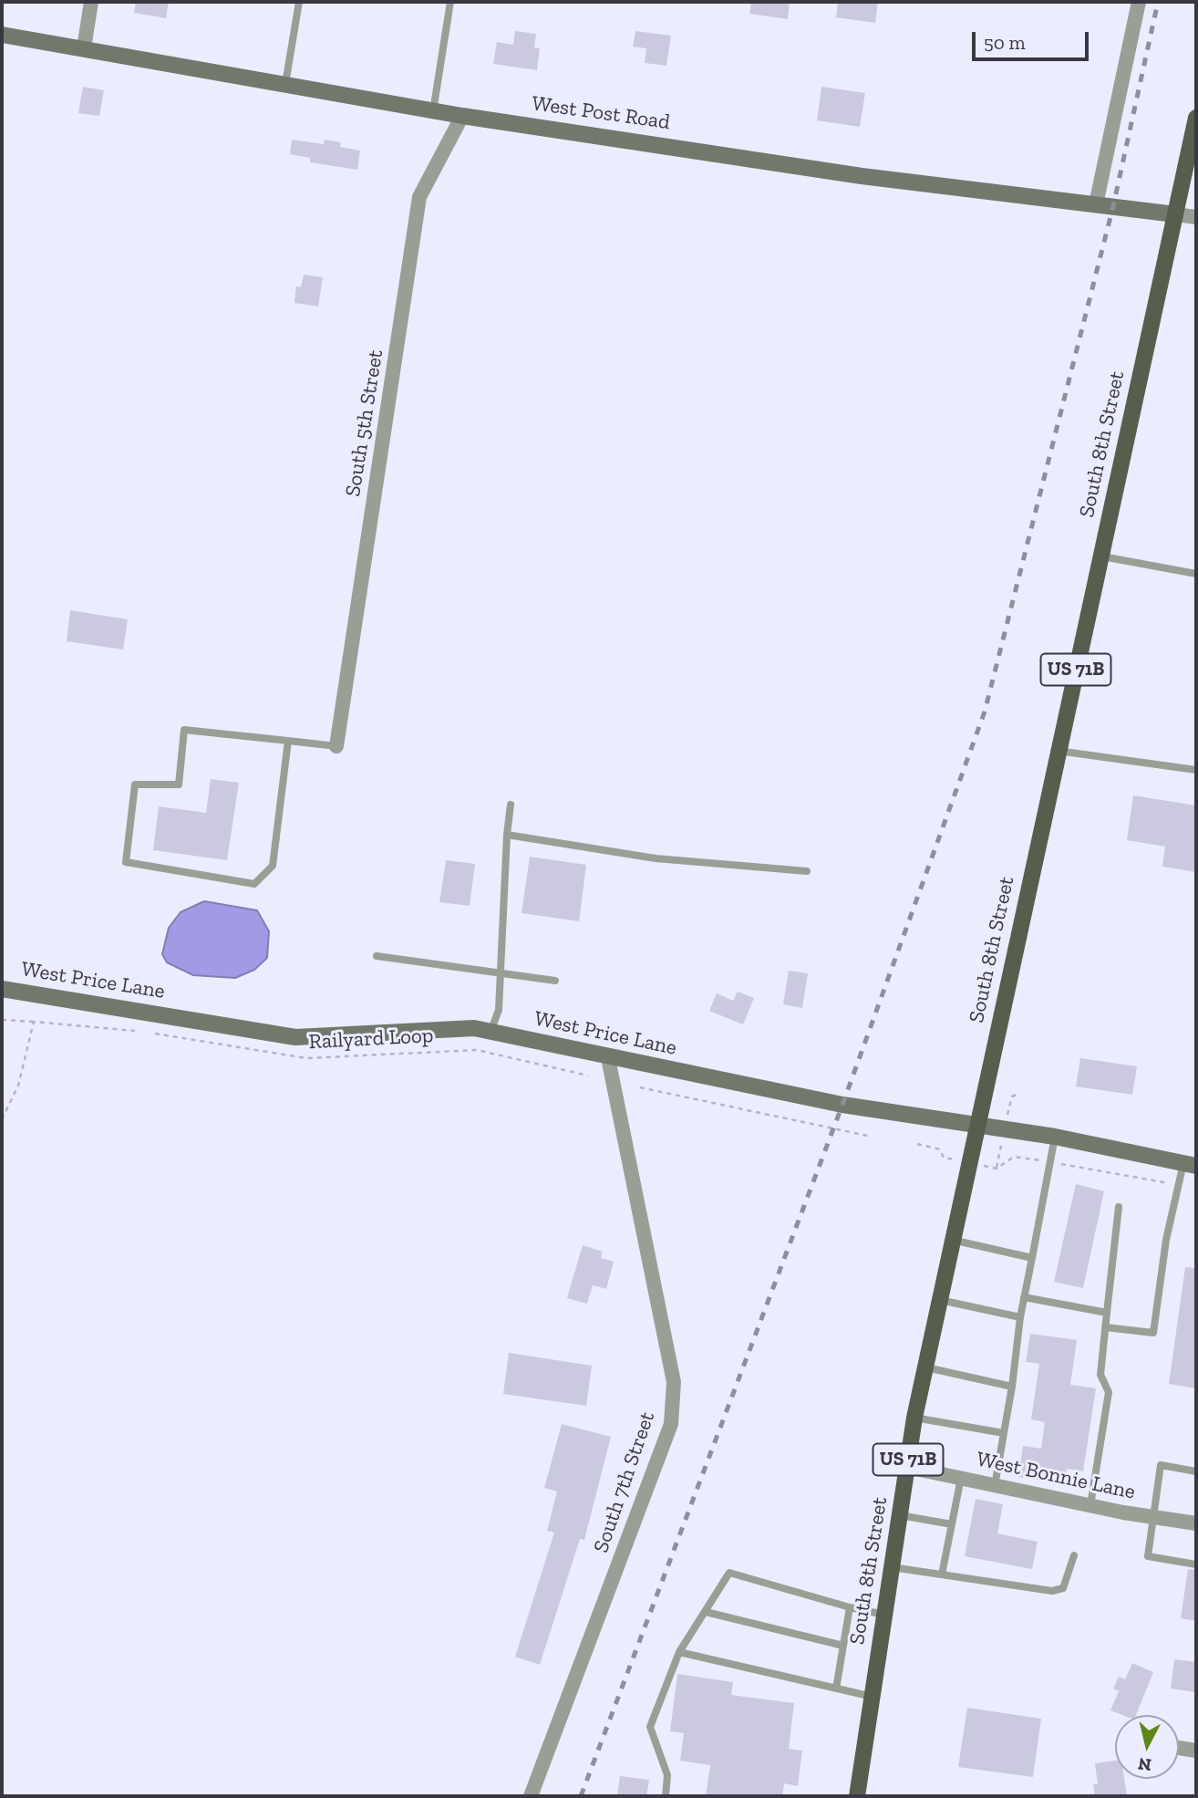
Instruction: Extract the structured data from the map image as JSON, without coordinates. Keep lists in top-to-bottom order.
{
  "streets": {
    "main road": ["South 8th Street", "US 71B"],
    "street": [
      "West Post Road",
      "South 5th Street",
      "West Price Lane",
      "West Bonnie Lane",
      "South 7th Street"
    ],
    "path": ["Railyard Loop"]
  },
  "crossings": [
    ["West Post Road", "South 5th Street"],
    ["West Post Road", "South 8th Street"],
    ["South 8th Street", "West Price Lane"],
    ["South 8th Street", "West Bonnie Lane"],
    ["West Price Lane", "South 7th Street"]
  ],
  "scale_bar": "50 m",
  "north": "bottom"
}
